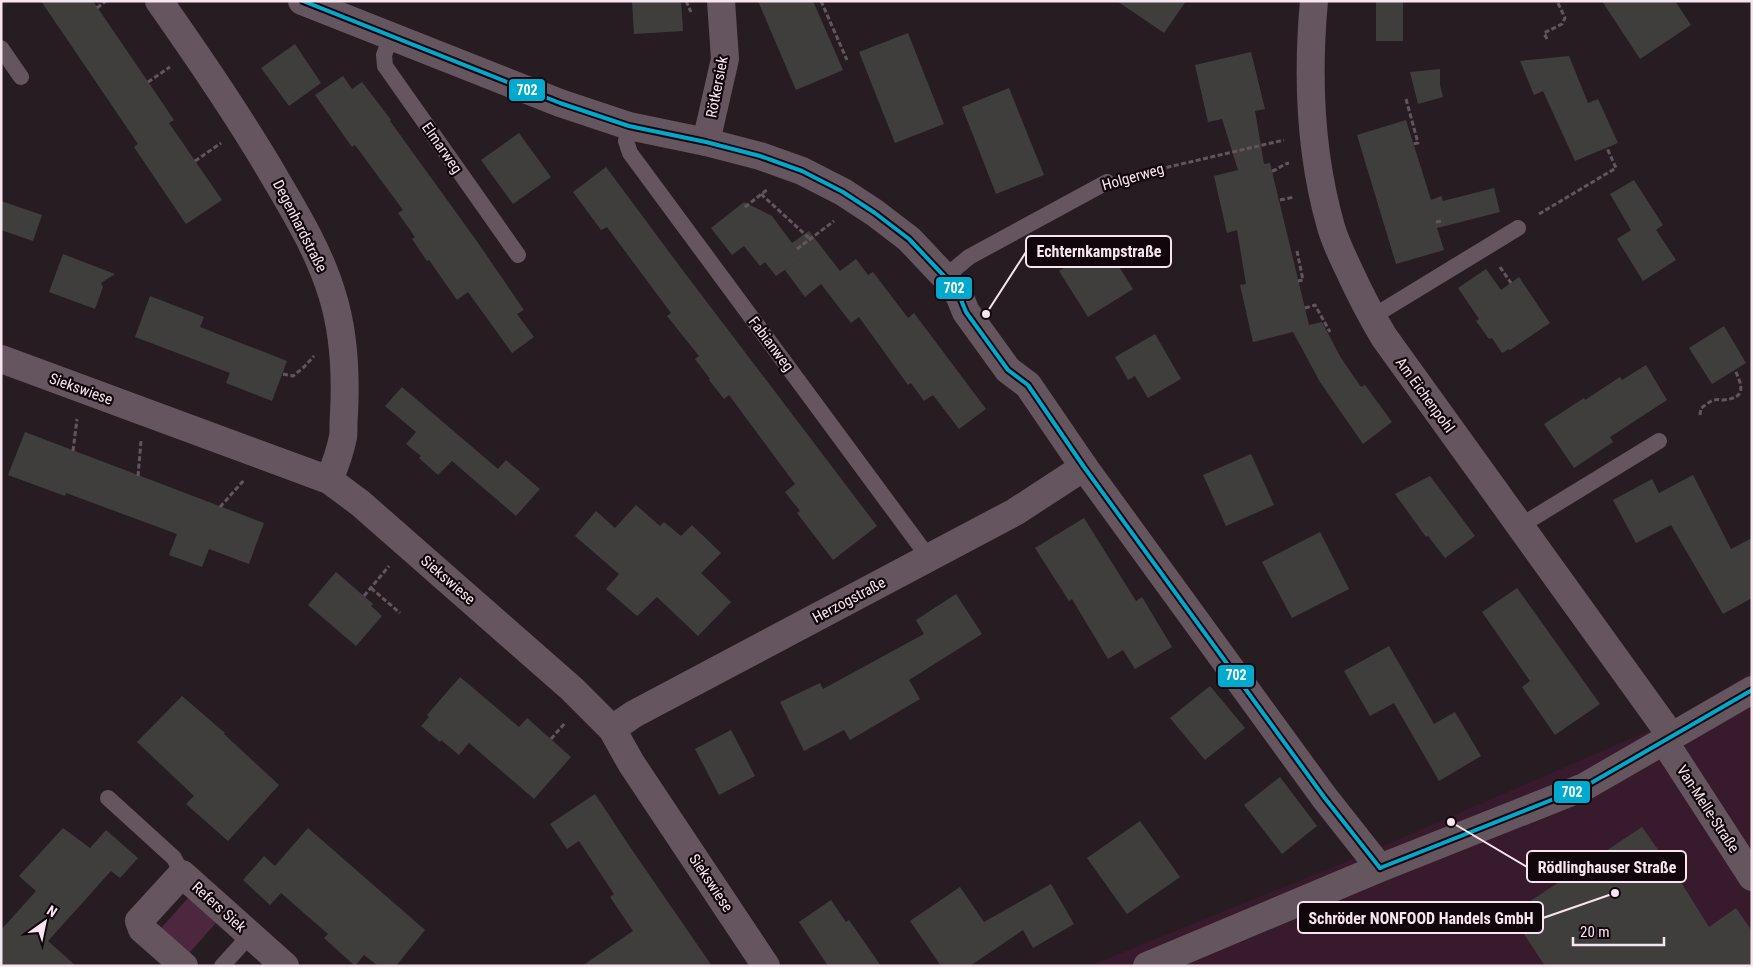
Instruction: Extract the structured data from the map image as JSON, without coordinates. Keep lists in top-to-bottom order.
{
  "streets": {
    "street": [
      "Rötkersiek",
      "Degenhardstraße",
      "Siekswiese",
      "Am Eichenpohl",
      "Herzogstraße",
      "Van-Melle-Straße",
      "Refers Siek"
    ],
    "lane": ["Elmarweg", "Holgerweg", "Fabianweg"]
  },
  "crossings": [
    ["Holgerweg", "Am Eichenpohl"],
    ["Degenhardstraße", "Siekswiese"],
    ["Fabianweg", "Herzogstraße"],
    ["Siekswiese", "Herzogstraße"],
    ["Am Eichenpohl", "Van-Melle-Straße"]
  ],
  "places": ["Echternkampstraße", "Rödlinghauser Straße", "Schröder NONFOOD Handels GmbH"],
  "lines": ["transit line 702"],
  "scale_bar": "20 m",
  "north": "top right"
}
